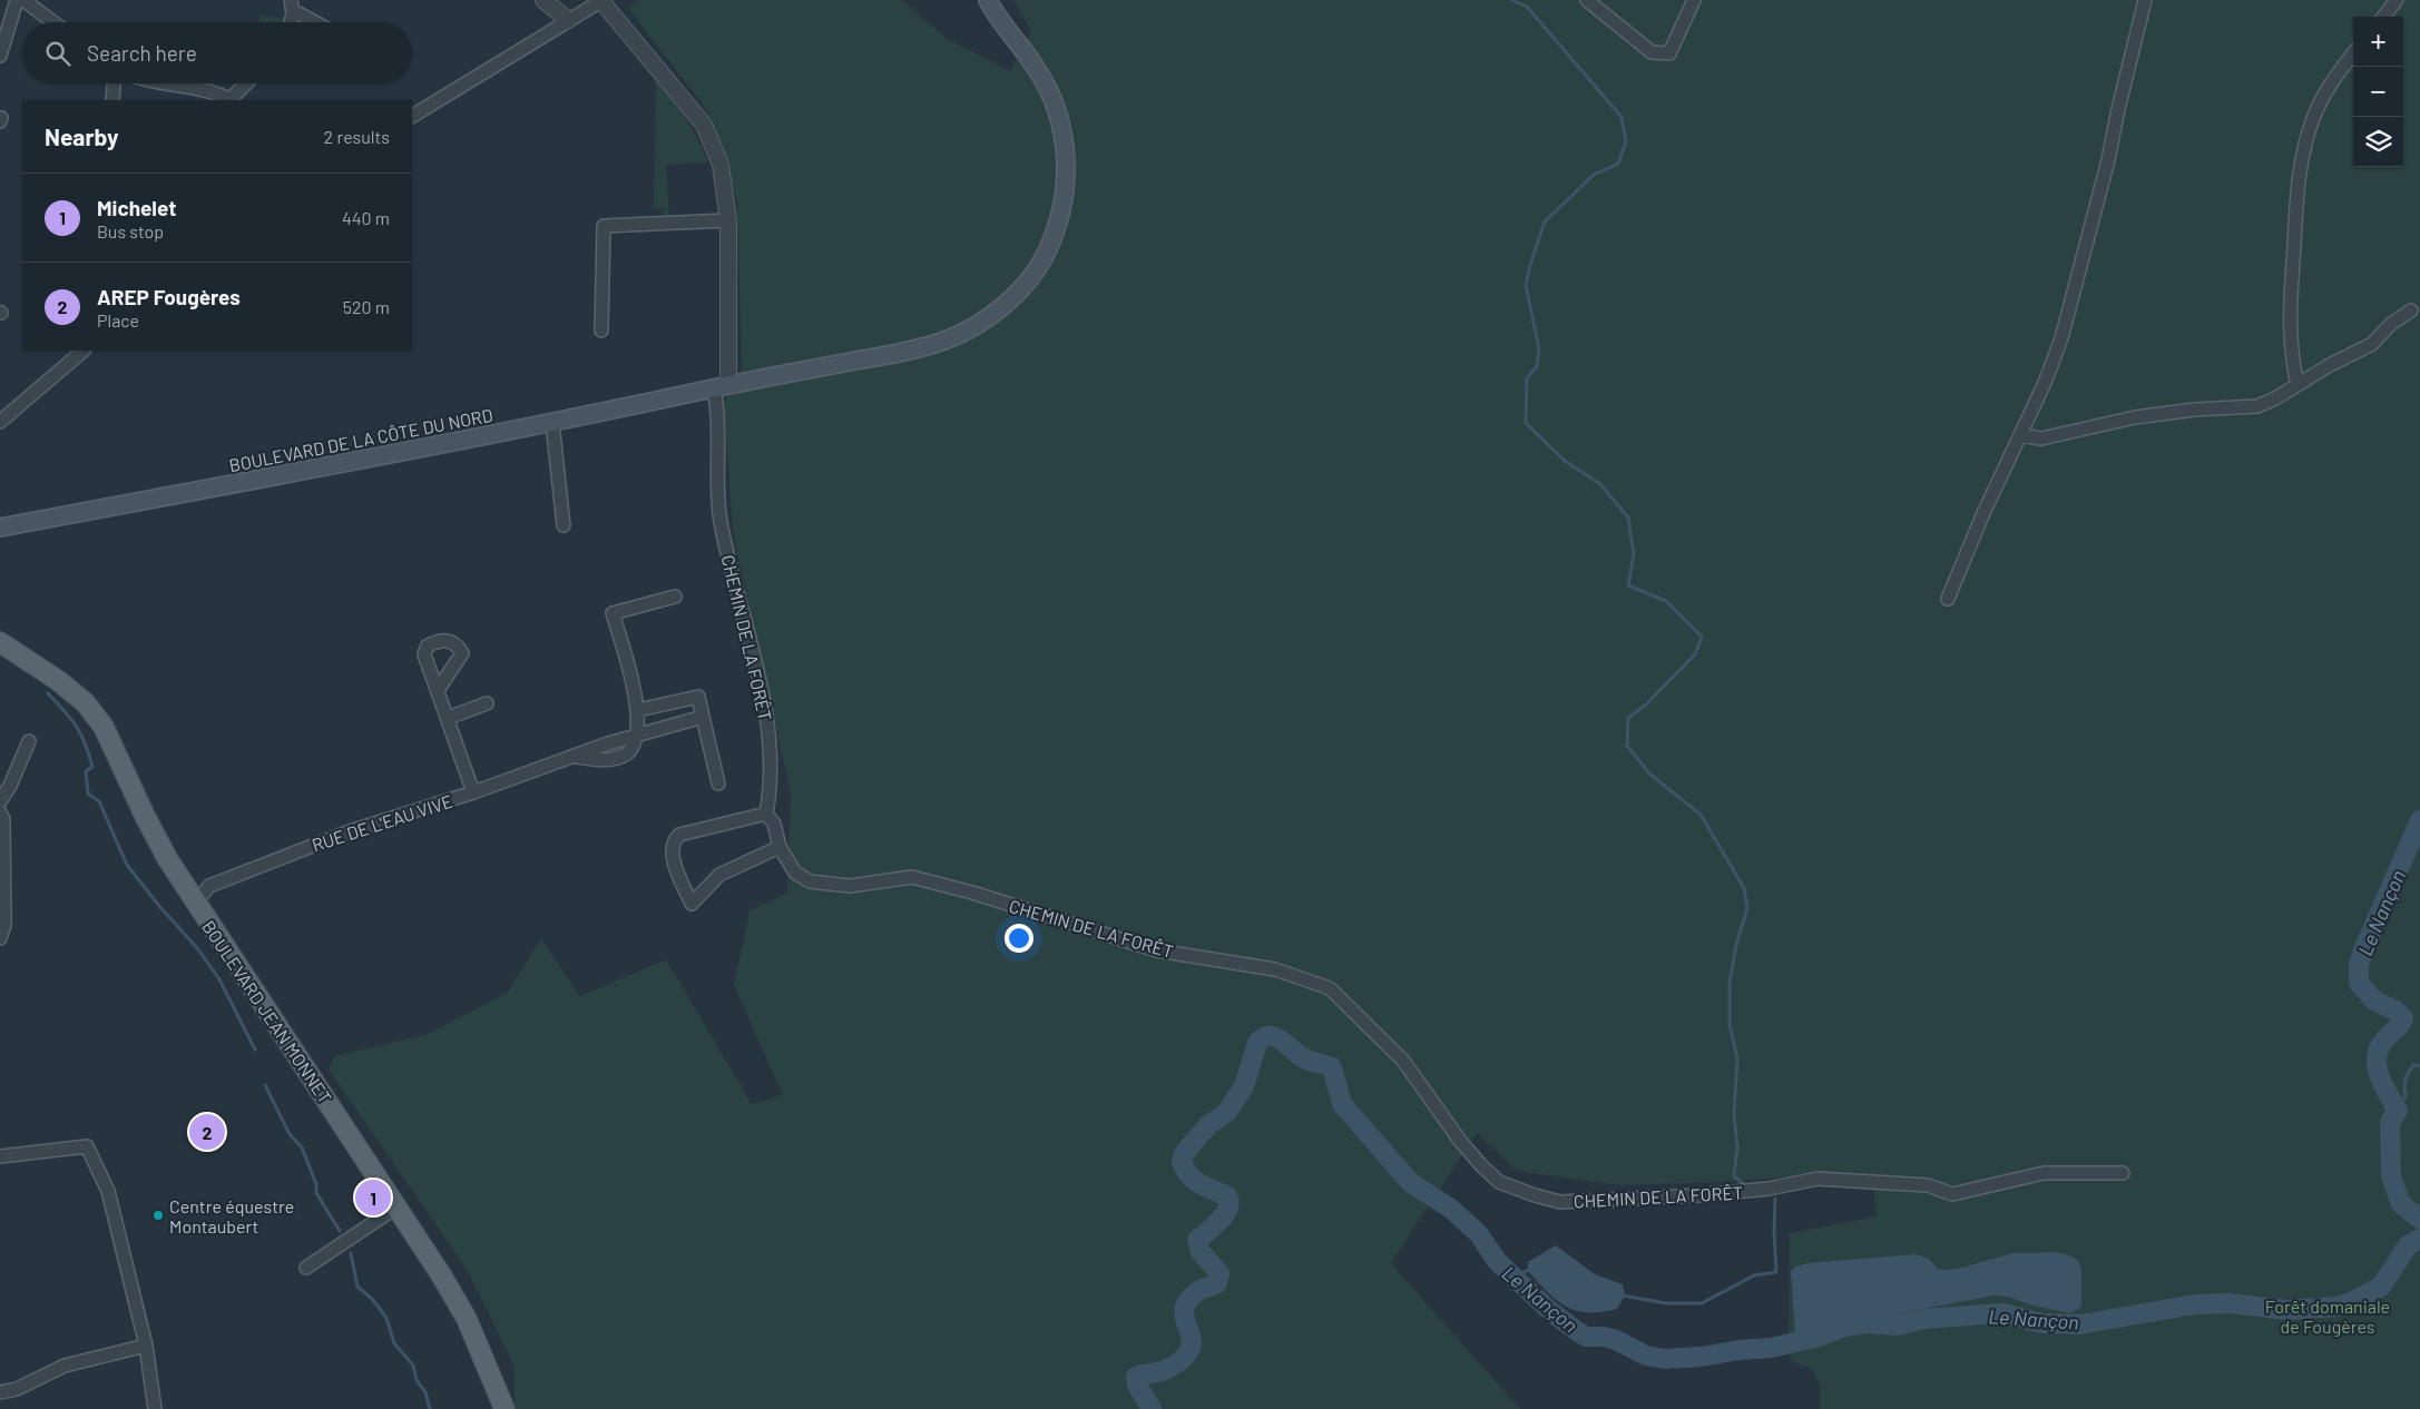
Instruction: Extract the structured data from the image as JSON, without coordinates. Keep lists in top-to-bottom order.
{
  "streets": {
    "main road": ["BOULEVARD DE LA CÔTE DU NORD", "BOULEVARD JEAN MONNET"],
    "street": ["CHEMIN DE LA FORÊT", "RUE DE L'EAU VIVE"]
  },
  "crossings": [
    ["BOULEVARD DE LA CÔTE DU NORD", "CHEMIN DE LA FORÊT"],
    ["RUE DE L'EAU VIVE", "BOULEVARD JEAN MONNET"]
  ],
  "water": ["Le Nançon"],
  "parks": ["Forêt domaniale de Fougères"],
  "places": ["Centre équestre Montaubert"],
  "page": {
    "map_buttons": ["+", "−"],
    "search": "Search here",
    "heading": ["Nearby", "2 results"],
    "list": [
      {
        "mark": "1",
        "name": "Michelet",
        "note": "Bus stop",
        "value": "440 m"
      },
      {
        "mark": "2",
        "name": "AREP Fougères",
        "note": "Place",
        "value": "520 m"
      }
    ],
    "pins": ["2", "1"]
  }
}
